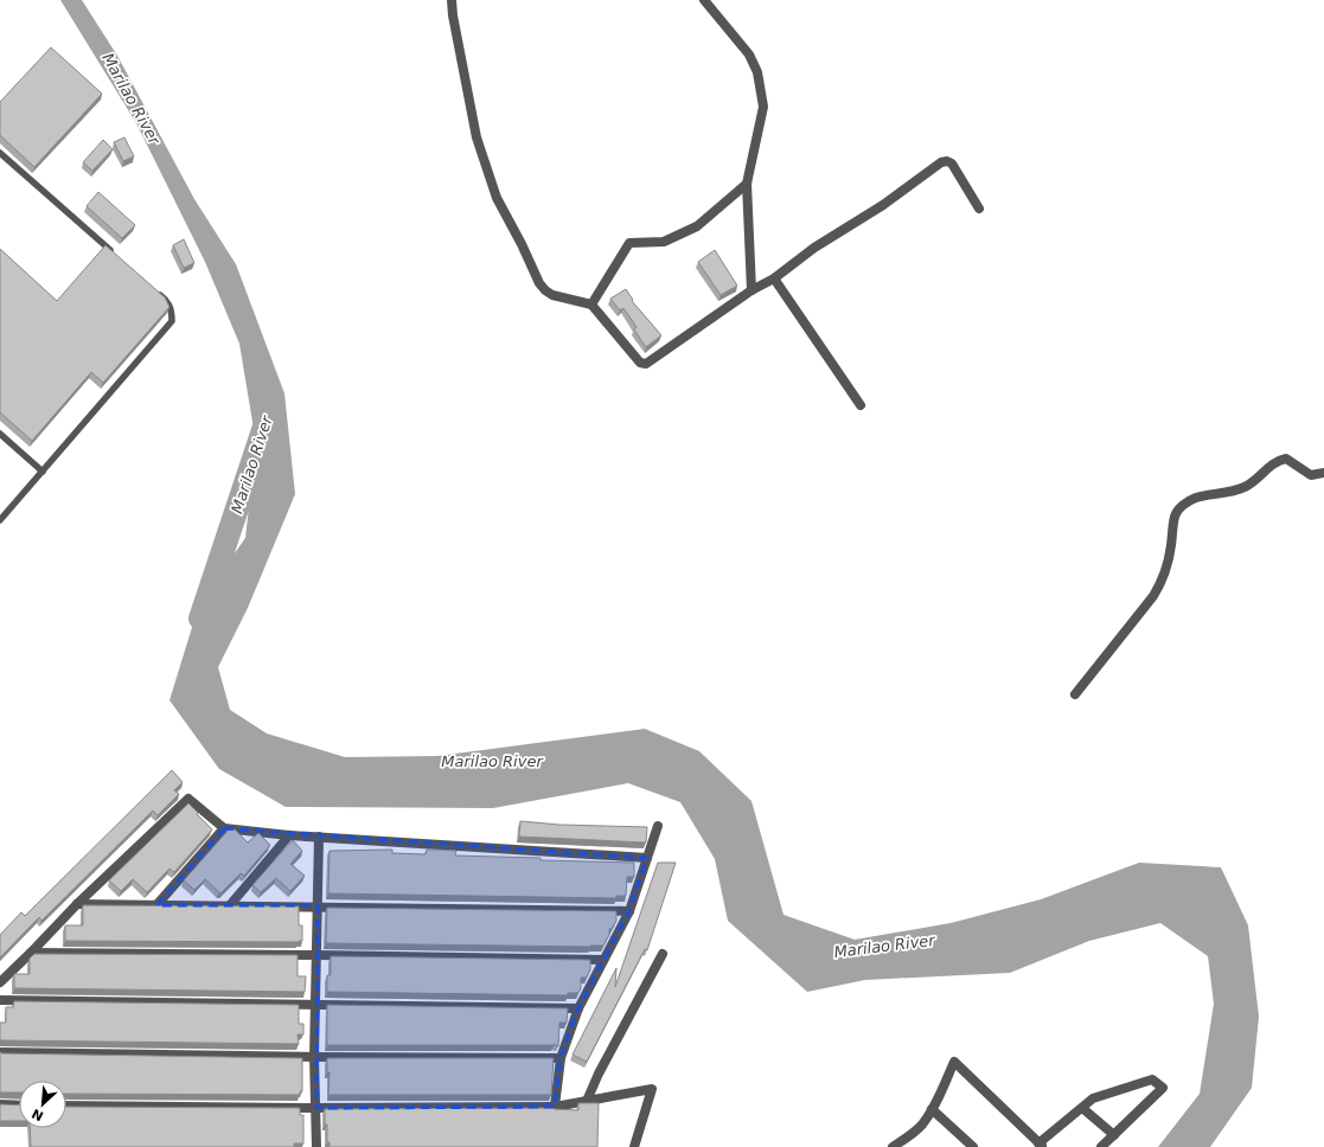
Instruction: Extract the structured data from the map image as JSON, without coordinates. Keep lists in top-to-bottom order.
{
  "water": ["Marilao River"],
  "north": "bottom left"
}
